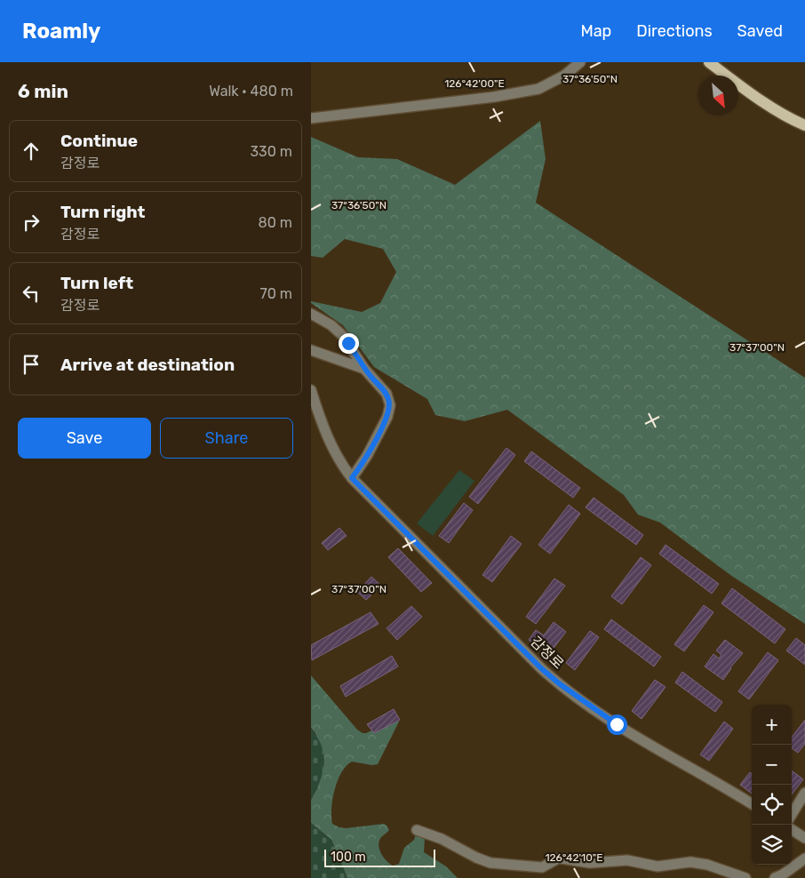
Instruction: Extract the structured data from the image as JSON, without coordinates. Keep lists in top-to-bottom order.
{
  "streets": {
    "street": ["감정로"]
  },
  "scale_bar": "100 m",
  "north": "bottom right",
  "page": {
    "header": "Roamly",
    "nav": ["Map", "Directions", "Saved"],
    "heading": ["6 min", "Walk · 480 m"],
    "list": [
      ["Continue", "감정로", "330 m"],
      ["Turn right", "감정로", "80 m"],
      ["Turn left", "감정로", "70 m"],
      "Arrive at destination"
    ],
    "buttons": ["Save", "Share"],
    "map_buttons": ["+", "−"],
    "scale": "100 m"
  },
  "coordinates": [
    "37°36'50\"N",
    "126°42'00\"E",
    "37°37'00\"N",
    "126°42'10\"E"
  ]
}
